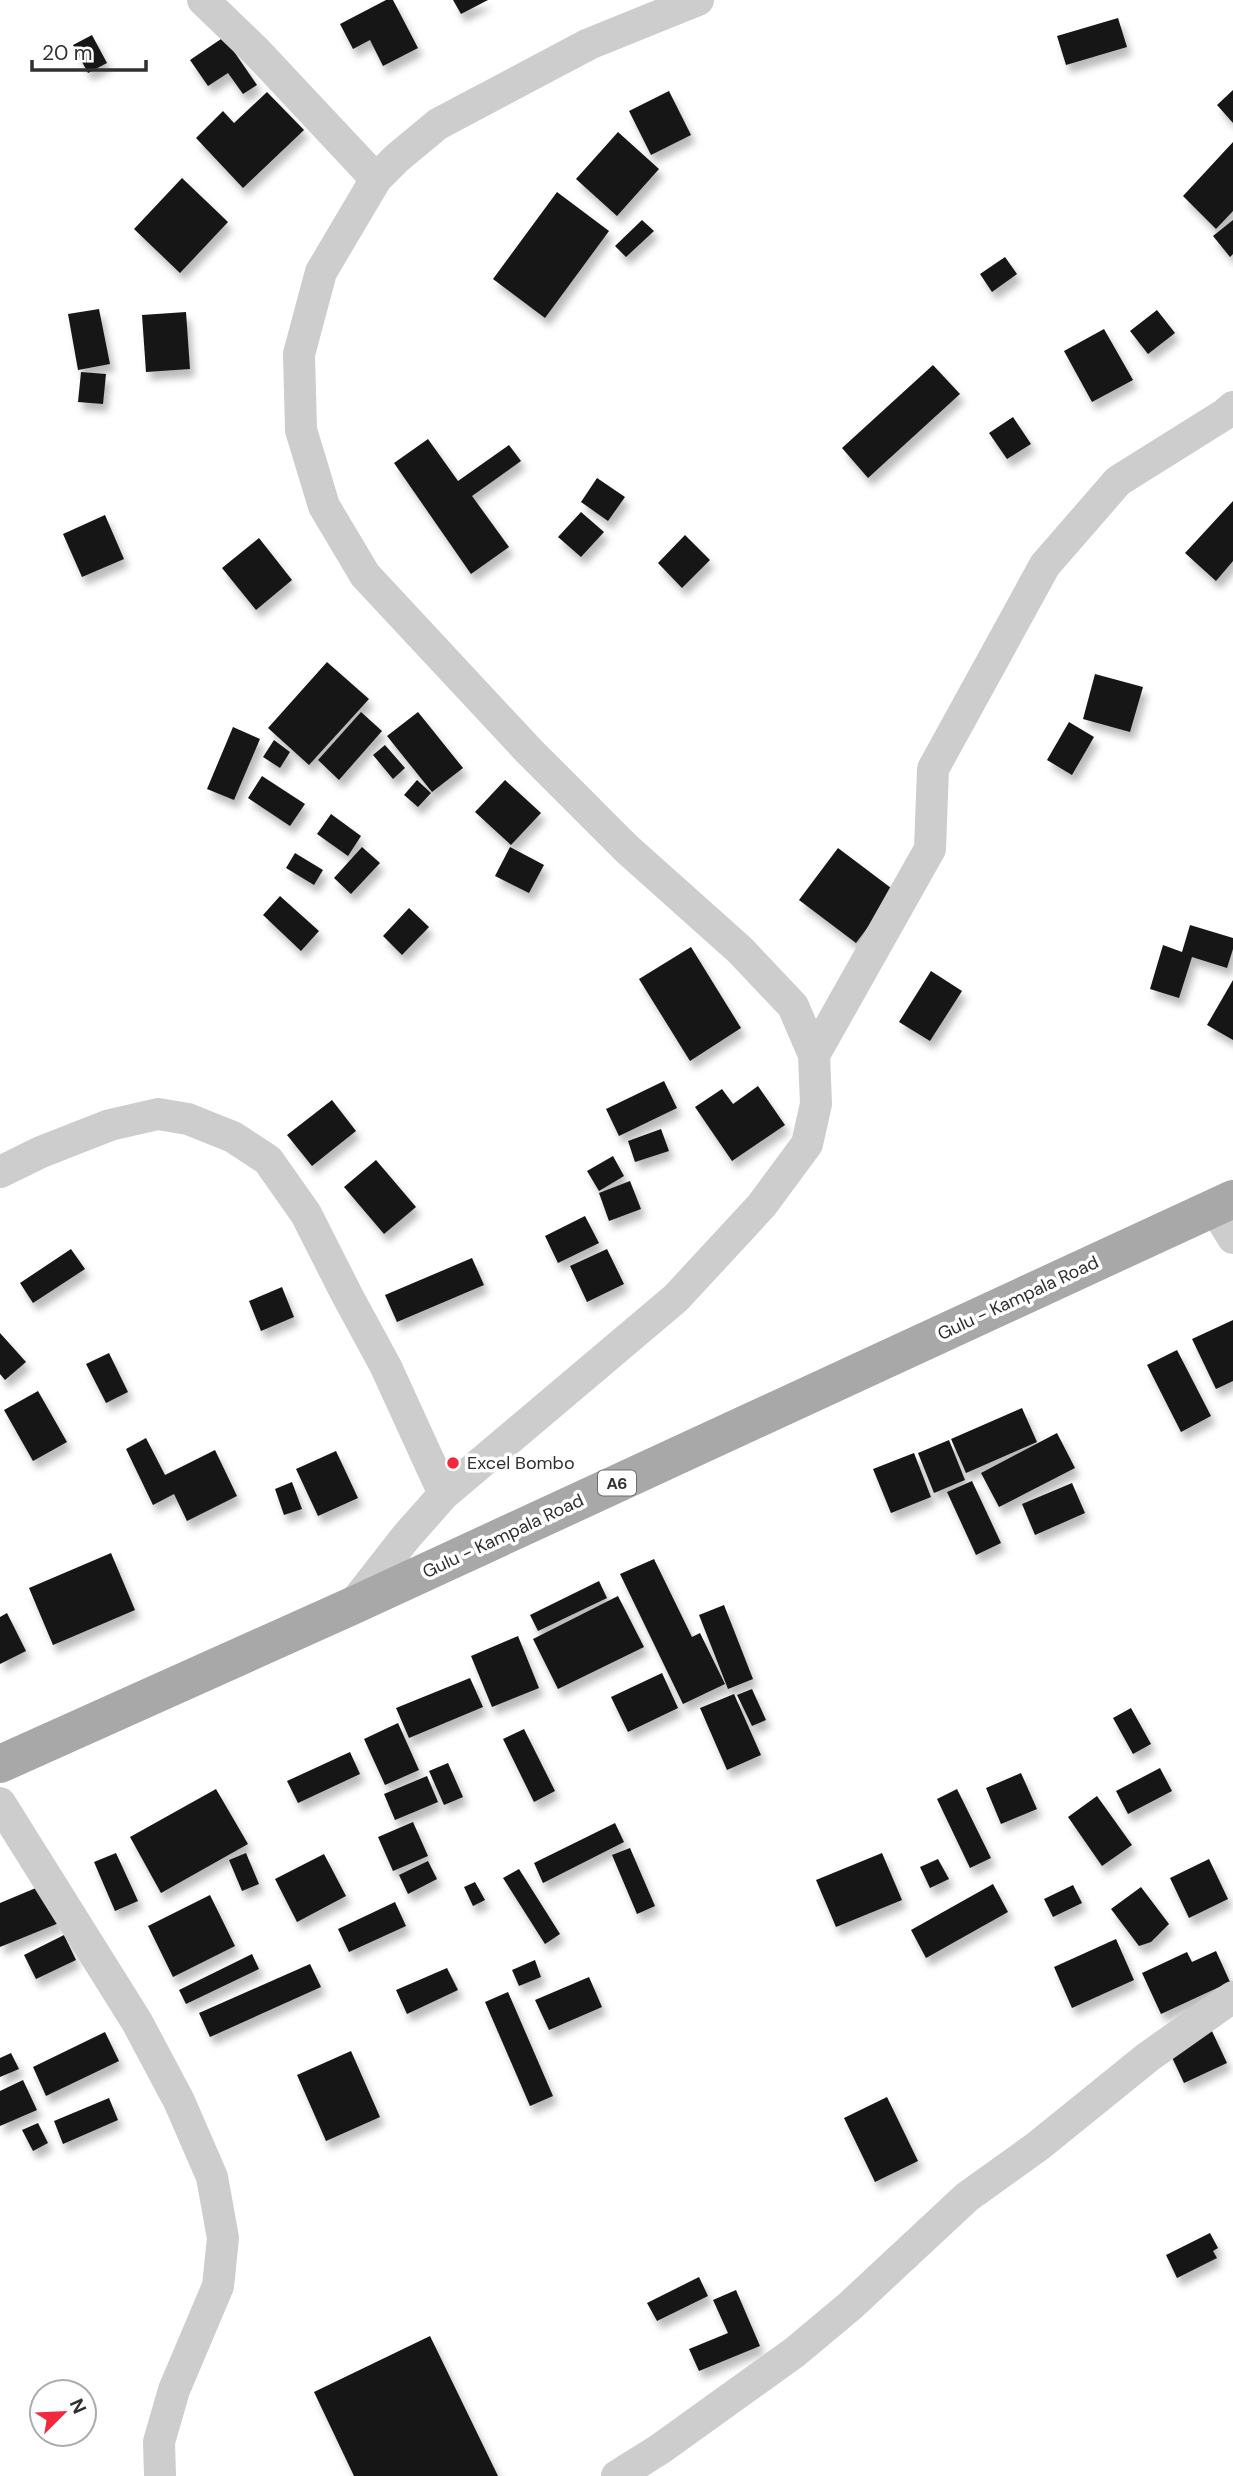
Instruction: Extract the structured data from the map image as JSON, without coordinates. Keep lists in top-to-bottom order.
{
  "streets": {
    "main road": ["Gulu - Kampala Road", "A6"]
  },
  "places": ["Excel Bombo"],
  "scale_bar": "20 m",
  "north": "top right"
}
